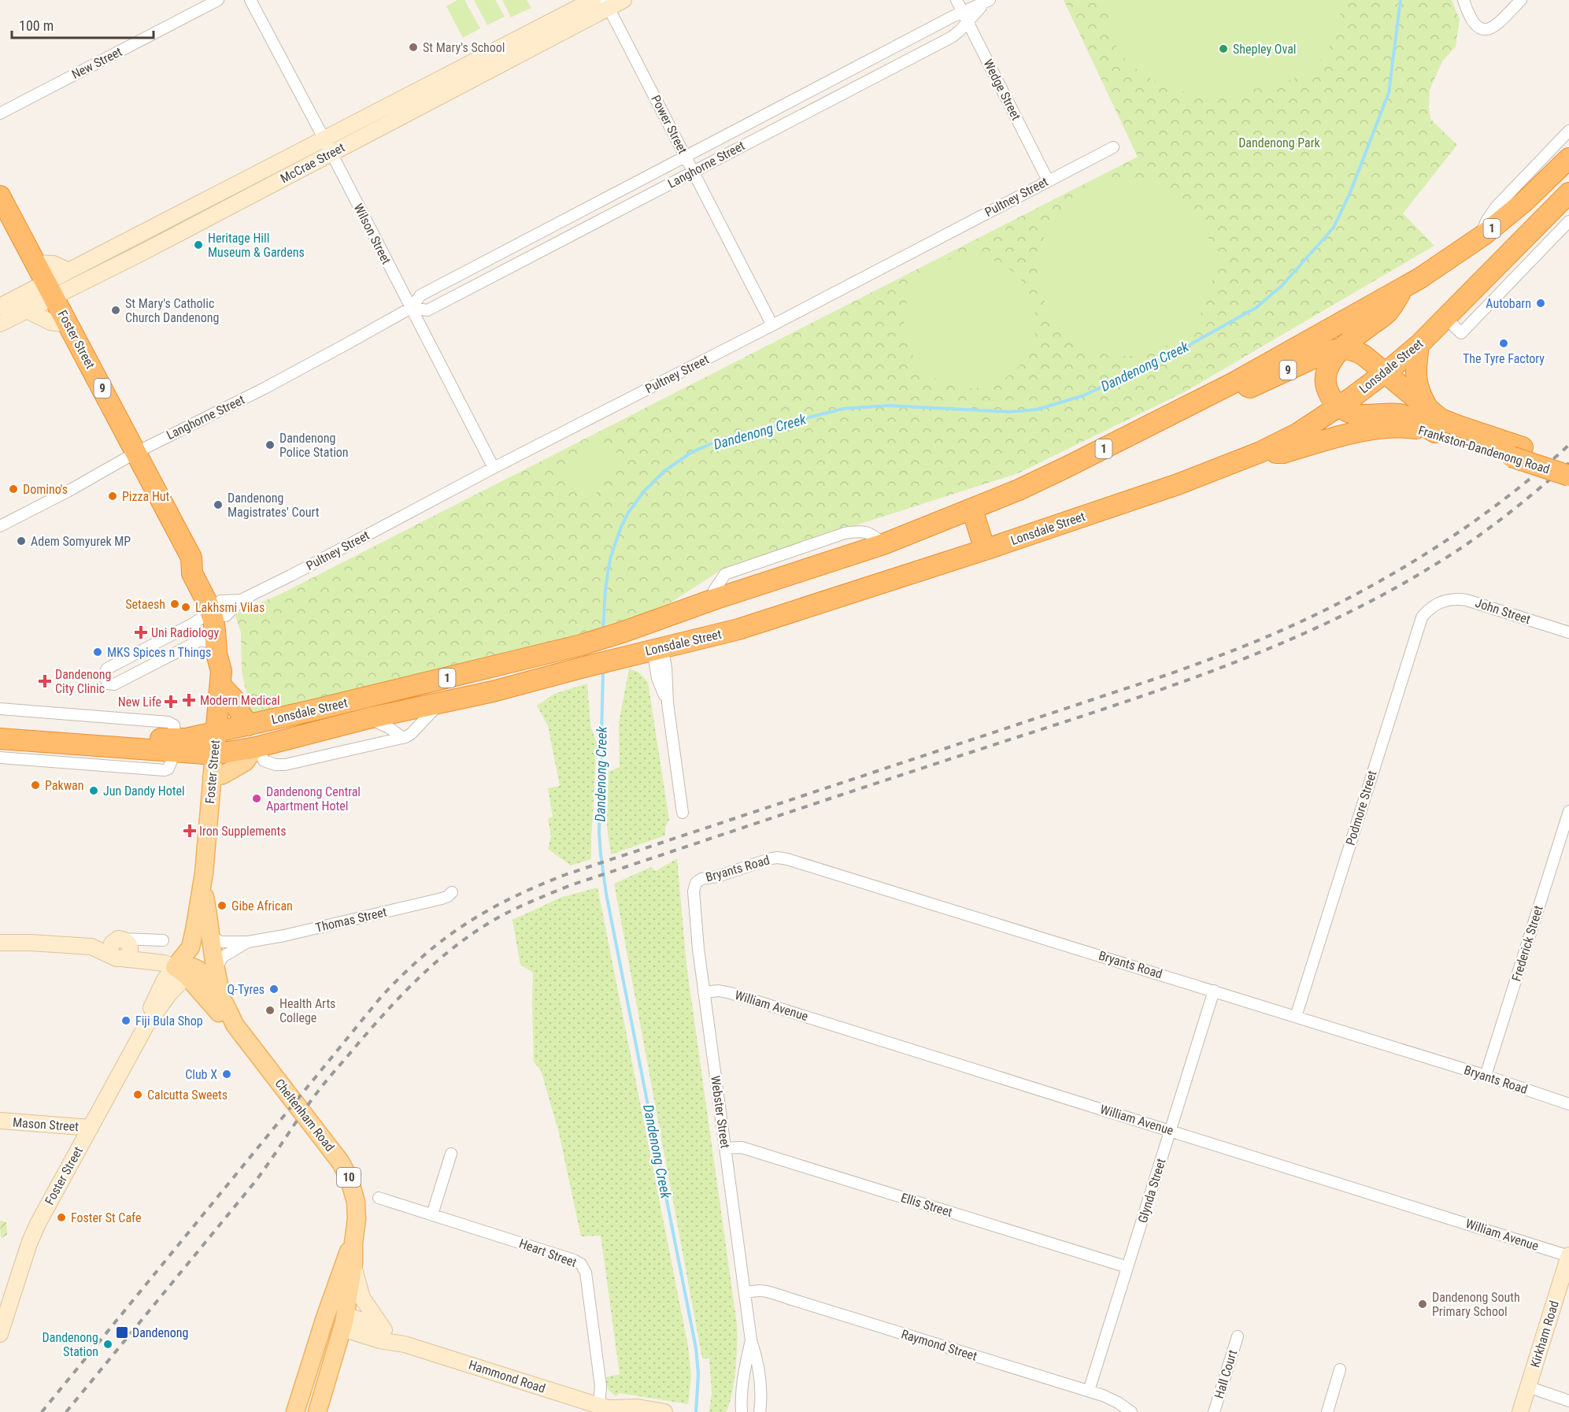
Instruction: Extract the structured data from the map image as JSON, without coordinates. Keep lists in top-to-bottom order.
{
  "streets": {
    "highway": [
      "1",
      "Foster Street",
      "Lonsdale Street",
      "9",
      "Frankston-Dandenong Road",
      "10"
    ],
    "main road": [
      "McCrae Street",
      "Cheltenham Road",
      "Mason Street",
      "Kirkham Road",
      "Hammond Road"
    ],
    "street": [
      "New Street",
      "Wedge Street",
      "Power Street",
      "Langhorne Street",
      "Pultney Street",
      "Wilson Street",
      "John Street",
      "Podmore Street",
      "Bryants Road",
      "Thomas Street",
      "Frederick Street",
      "William Avenue",
      "Webster Street",
      "Glynda Street",
      "Ellis Street",
      "Heart Street",
      "Raymond Street",
      "Hall Court"
    ]
  },
  "crossings": [
    ["Wedge Street", "Langhorne Street"],
    ["Wedge Street", "Pultney Street"],
    ["Power Street", "McCrae Street"],
    ["Power Street", "Langhorne Street"],
    ["Power Street", "Pultney Street"],
    ["McCrae Street", "Wilson Street"],
    ["McCrae Street", "Foster Street"],
    ["Langhorne Street", "Wilson Street"],
    ["Langhorne Street", "Foster Street"],
    ["Pultney Street", "Wilson Street"],
    ["Pultney Street", "Foster Street"],
    ["Foster Street", "Lonsdale Street"],
    ["Foster Street", "9"],
    ["Foster Street", "Cheltenham Road"],
    ["Foster Street", "Mason Street"],
    ["Foster Street", "10"],
    ["Lonsdale Street", "9"],
    ["Lonsdale Street", "Frankston-Dandenong Road"],
    ["9", "Frankston-Dandenong Road"],
    ["John Street", "Podmore Street"],
    ["Podmore Street", "Bryants Road"],
    ["Bryants Road", "Frederick Street"],
    ["Bryants Road", "Webster Street"],
    ["Bryants Road", "Glynda Street"],
    ["Thomas Street", "10"],
    ["William Avenue", "Webster Street"],
    ["William Avenue", "Glynda Street"],
    ["William Avenue", "Kirkham Road"],
    ["Webster Street", "Ellis Street"],
    ["Webster Street", "Raymond Street"],
    ["Cheltenham Road", "10"],
    ["Cheltenham Road", "Hammond Road"],
    ["Glynda Street", "Ellis Street"],
    ["Glynda Street", "Raymond Street"],
    ["Heart Street", "Hammond Road"]
  ],
  "water": ["Dandenong Creek"],
  "parks": ["Dandenong Park"],
  "places": {
    "other": [
      "St Mary's School",
      "Shepley Oval",
      "Heritage Hill Museum & Gardens",
      "Autobarn",
      "St Mary's Catholic Church Dandenong",
      "The Tyre Factory",
      "Dandenong Police Station",
      "Domino's",
      "Pizza Hut",
      "Dandenong Magistrates' Court",
      "Adem Somyurek MP",
      "Setaesh",
      "Lakhsmi Vilas",
      "MKS Spices n Things",
      "Pakwan",
      "Jun Dandy Hotel",
      "Dandenong Central Apartment Hotel",
      "Gibe African",
      "Q-Tyres",
      "Health Arts College",
      "Fiji Bula Shop",
      "Club X",
      "Calcutta Sweets",
      "Foster St Cafe",
      "Dandenong South Primary School",
      "Dandenong Station"
    ],
    "health": [
      "Uni Radiology",
      "Dandenong City Clinic",
      "Modern Medical",
      "New Life",
      "Iron Supplements"
    ],
    "transit": ["Dandenong"]
  },
  "scale_bar": "100 m"
}
